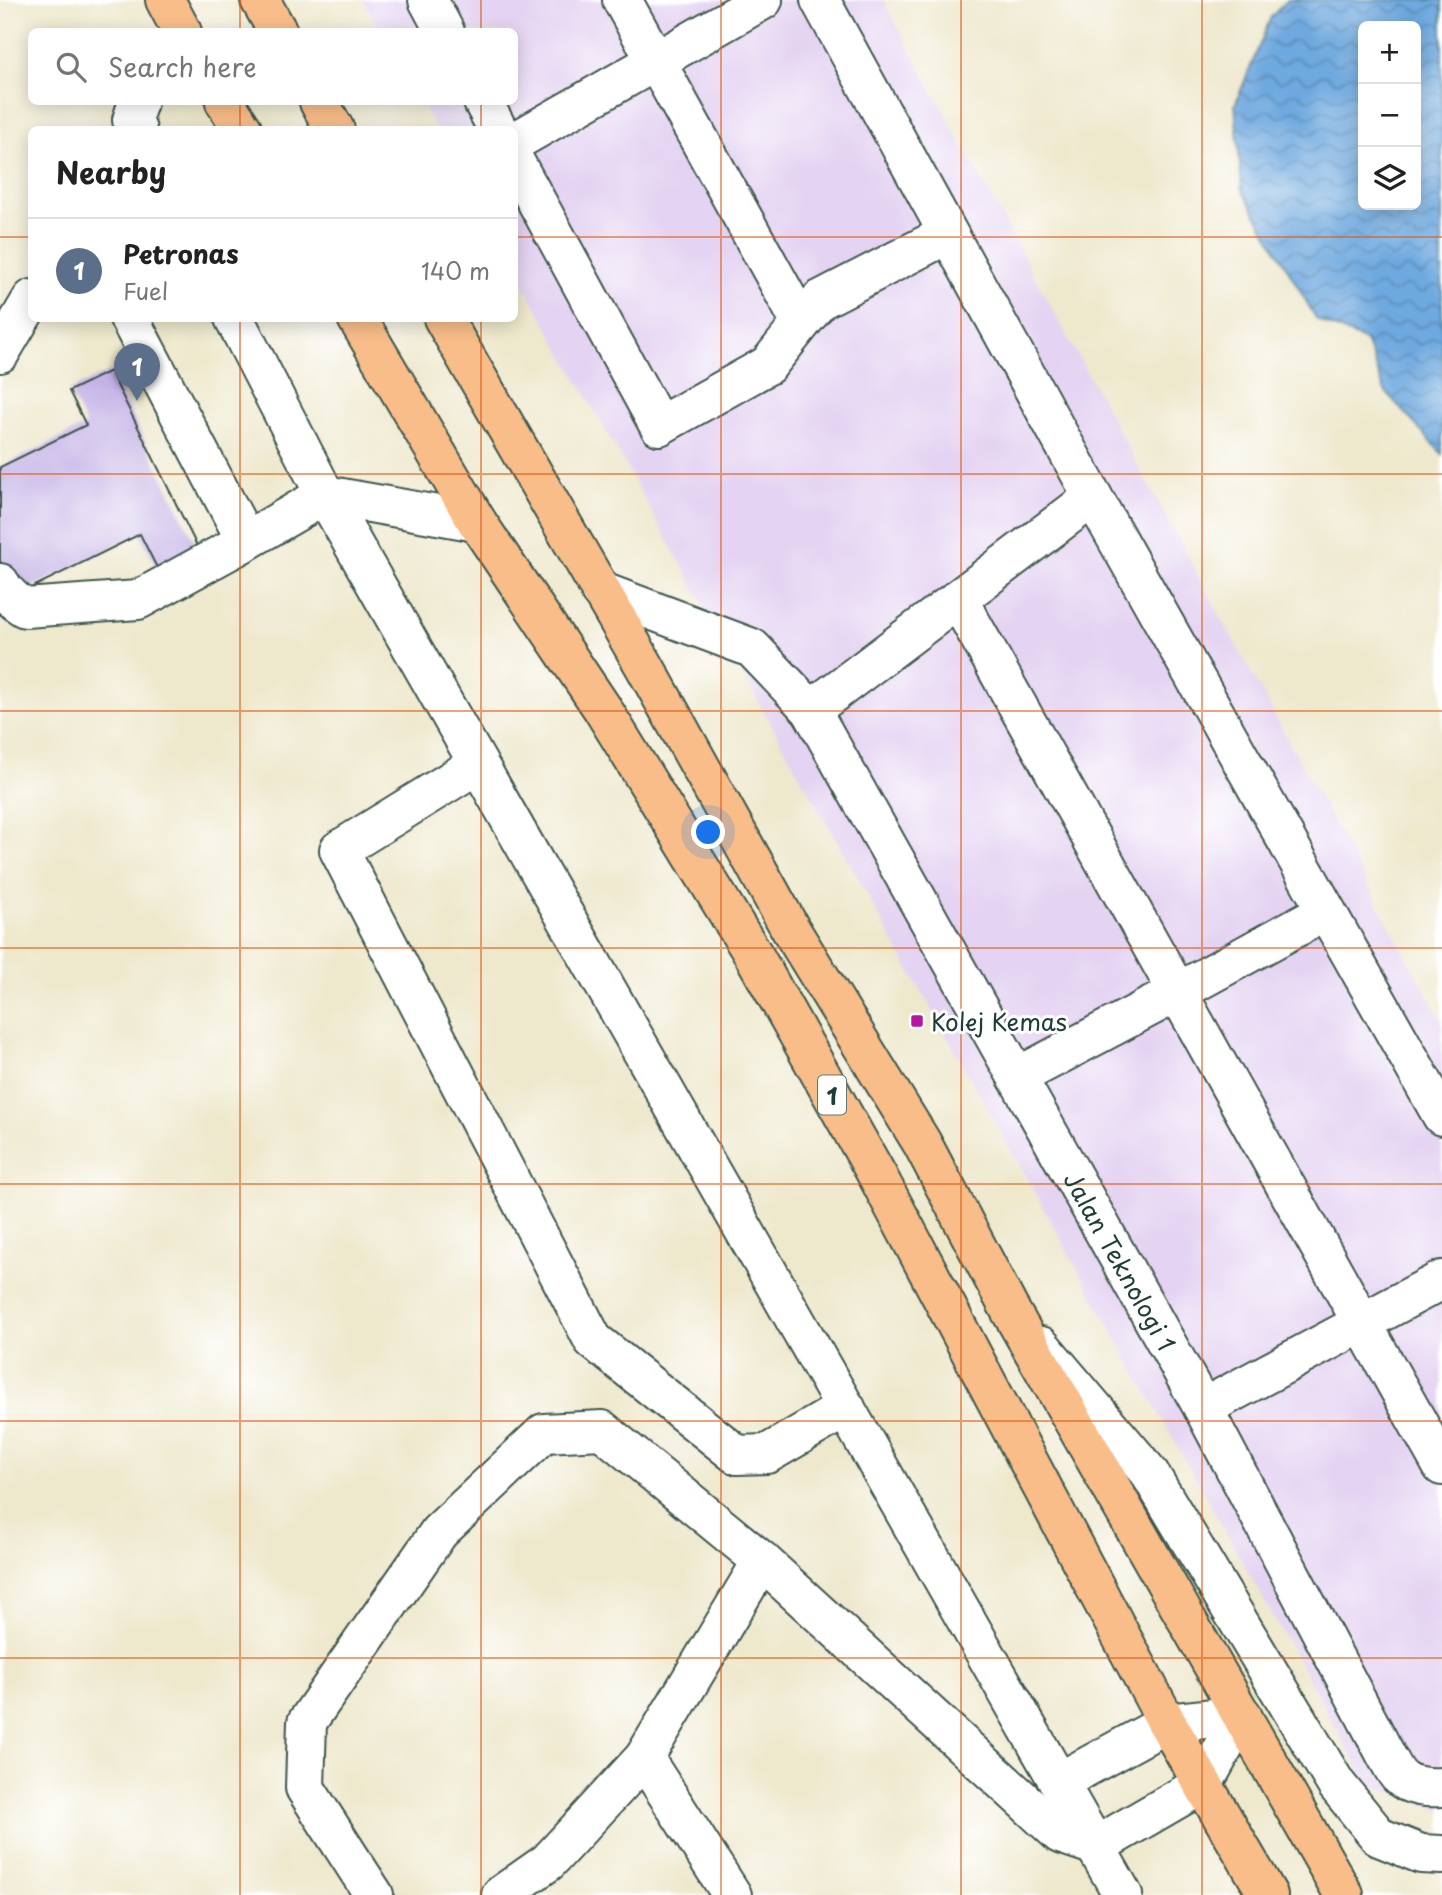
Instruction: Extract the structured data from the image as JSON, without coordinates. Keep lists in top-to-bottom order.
{
  "streets": {
    "highway": ["1"],
    "street": ["Jalan Teknologi 1"]
  },
  "crossings": [
    ["1", "Jalan Teknologi 1"]
  ],
  "places": {
    "transit": ["Kolej Kemas"]
  },
  "page": {
    "map_buttons": ["+", "−"],
    "search": "Search here",
    "heading": "Nearby",
    "list": [
      {
        "mark": "1",
        "name": "Petronas",
        "note": "Fuel",
        "value": "140 m"
      }
    ],
    "pins": "1"
  }
}
